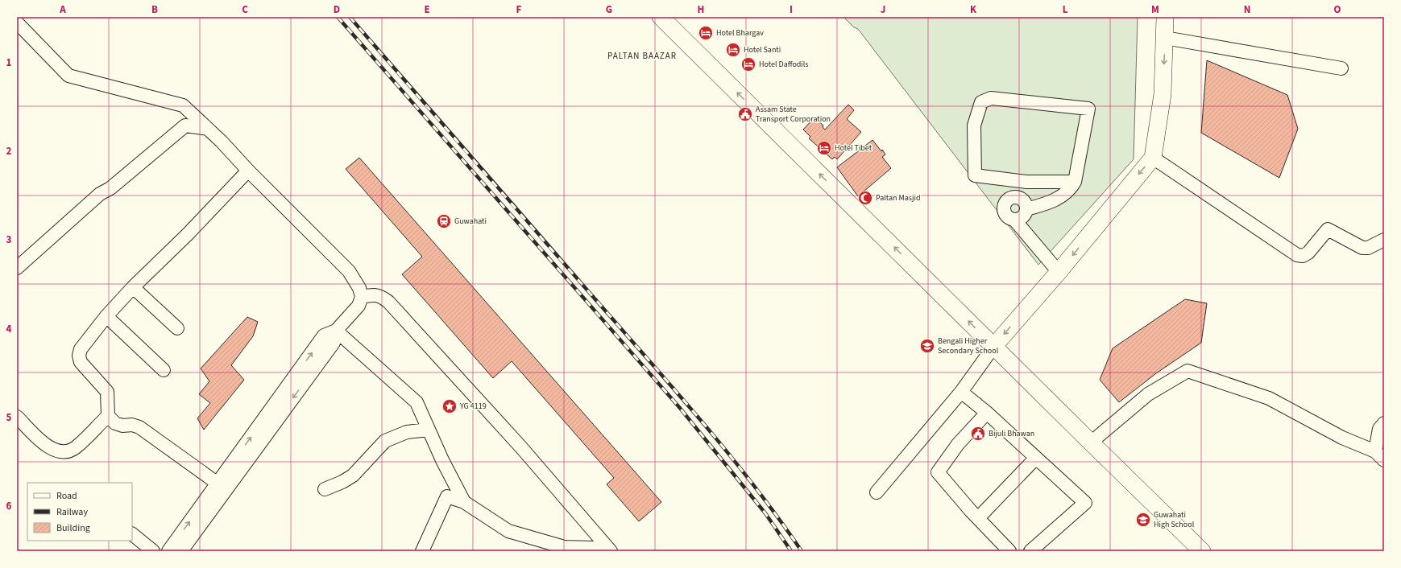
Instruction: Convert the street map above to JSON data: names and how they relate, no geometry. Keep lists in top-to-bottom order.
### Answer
{
  "districts": ["PALTAN BAAZAR"],
  "places": {
    "hotel": [
      "Hotel Bhargav",
      "Hotel Santi",
      "Hotel Daffodils",
      "Hotel Tibet"
    ],
    "public building": ["Assam State Transport Corporation", "Bijuli Bhawan"],
    "mosque": ["Paltan Masjid"],
    "station": ["Guwahati"],
    "school or university": ["Bengali Higher Secondary School", "Guwahati High School"],
    "place": ["YG 4119"]
  },
  "legend": ["Road", "Railway", "Building"],
  "grid": {
    "columns": [
      "A",
      "B",
      "C",
      "D",
      "E",
      "F",
      "G",
      "H",
      "I",
      "J",
      "K",
      "L",
      "M",
      "N",
      "O"
    ],
    "rows": [
      "1",
      "2",
      "3",
      "4",
      "5",
      "6"
    ]
  }
}
